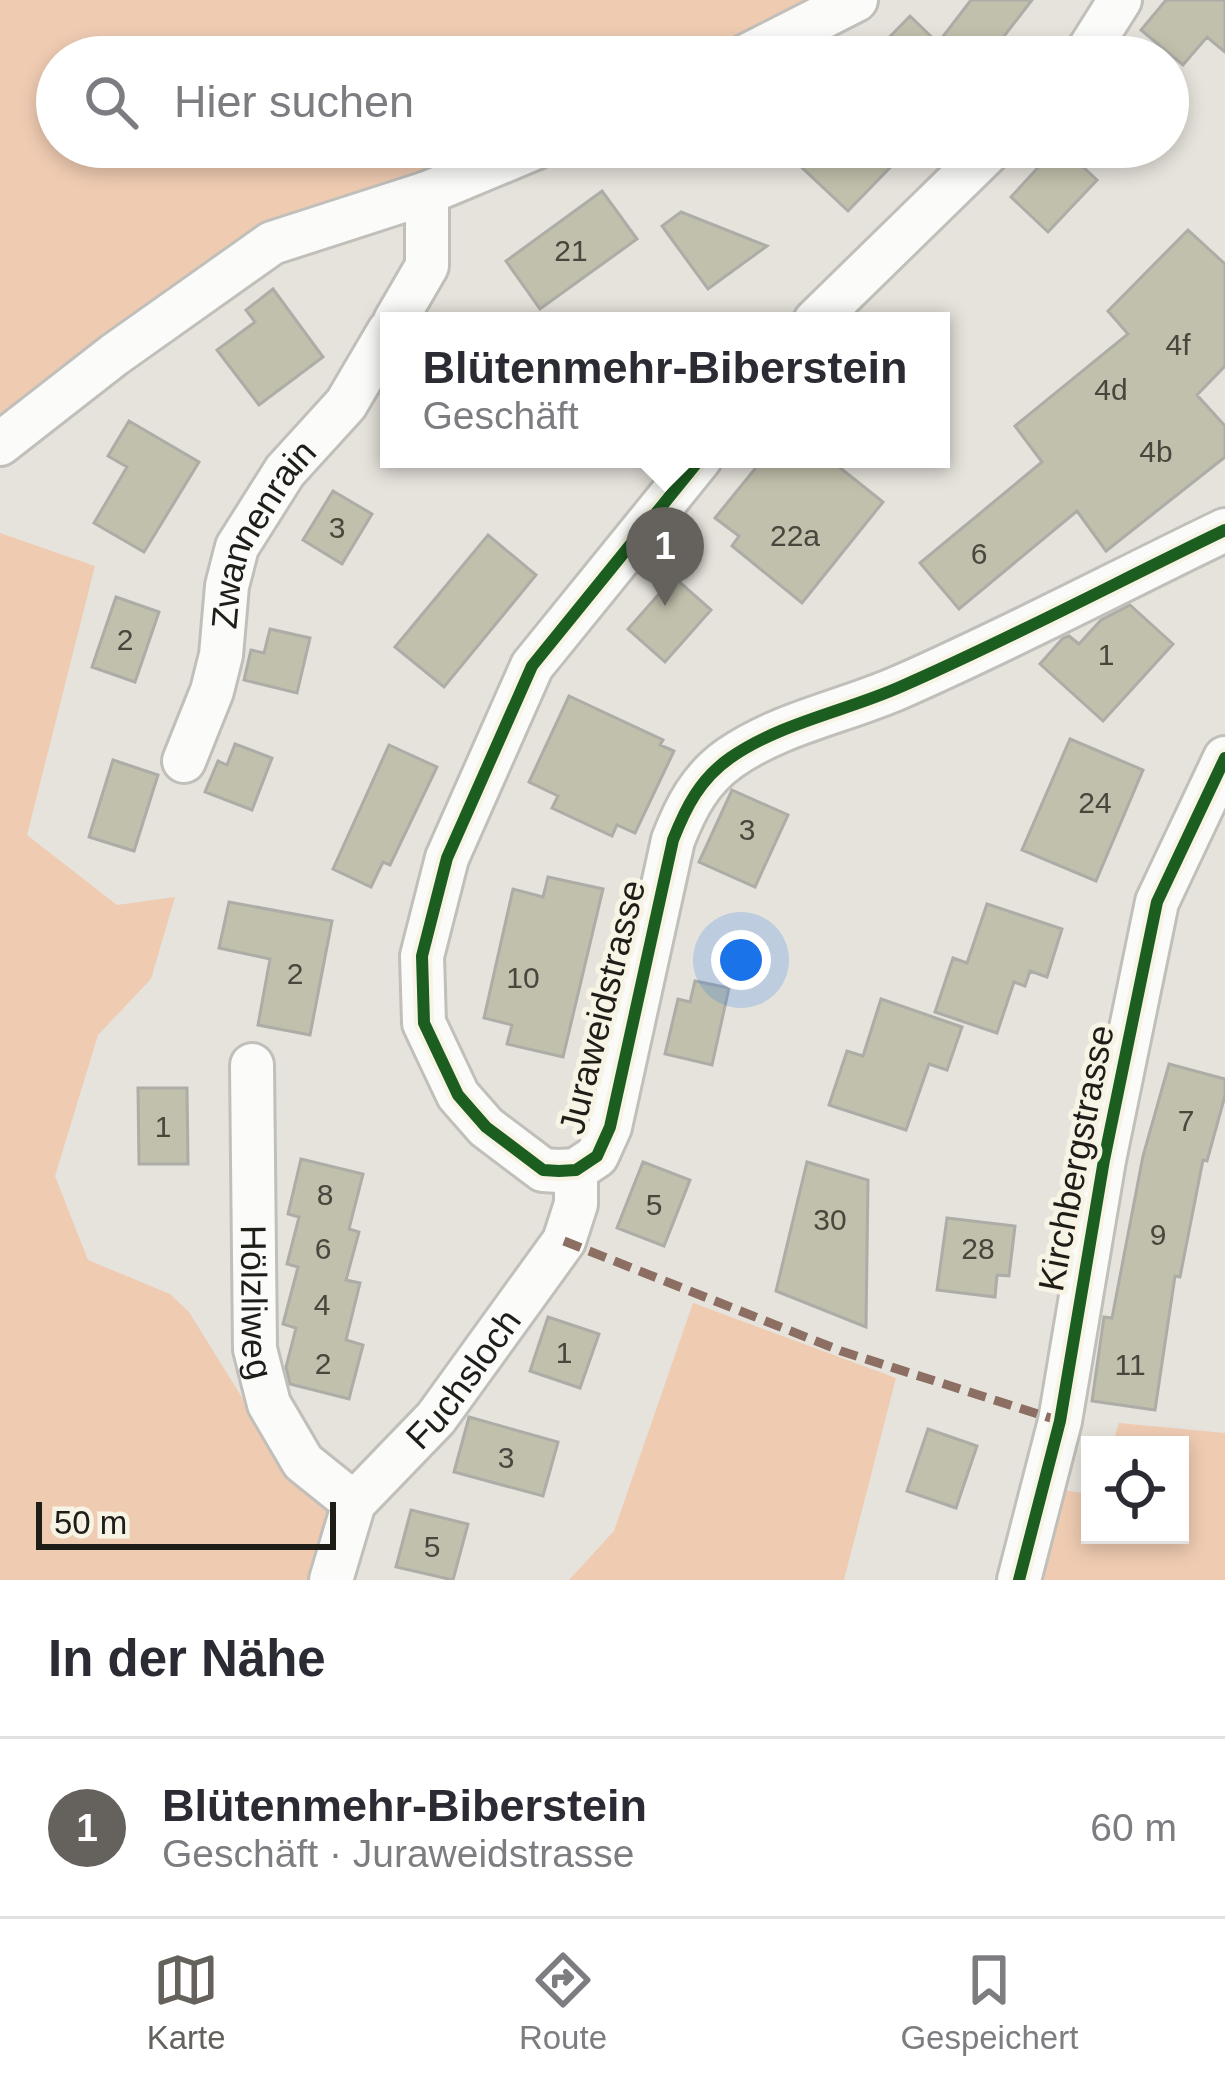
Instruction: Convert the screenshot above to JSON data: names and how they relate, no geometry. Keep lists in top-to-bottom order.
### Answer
{
  "streets": {
    "street": [
      "Zwannenrain",
      "Juraweidstrasse",
      "Kirchbergstrasse",
      "Hölzliweg",
      "Fuchsloch"
    ]
  },
  "crossings": [
    ["Juraweidstrasse", "Fuchsloch"],
    ["Hölzliweg", "Fuchsloch"]
  ],
  "house_numbers": [
    "21",
    "4f",
    "4d",
    "4b",
    "3",
    "22a",
    "6",
    "2",
    "1",
    "24",
    "3",
    "2",
    "10",
    "7",
    "1",
    "8",
    "5",
    "30",
    "9",
    "6",
    "28",
    "4",
    "1",
    "2",
    "11",
    "3",
    "5"
  ],
  "scale_bar": "50 m",
  "page": {
    "search": "Hier suchen",
    "popup": ["Blütenmehr-Biberstein", "Geschäft"],
    "pins": "1",
    "scale": "50 m",
    "heading": "In der Nähe",
    "list": [
      {
        "mark": "1",
        "name": "Blütenmehr-Biberstein",
        "note": "Geschäft · Juraweidstrasse",
        "value": "60 m"
      }
    ],
    "nav": ["Karte", "Route", "Gespeichert"]
  }
}
